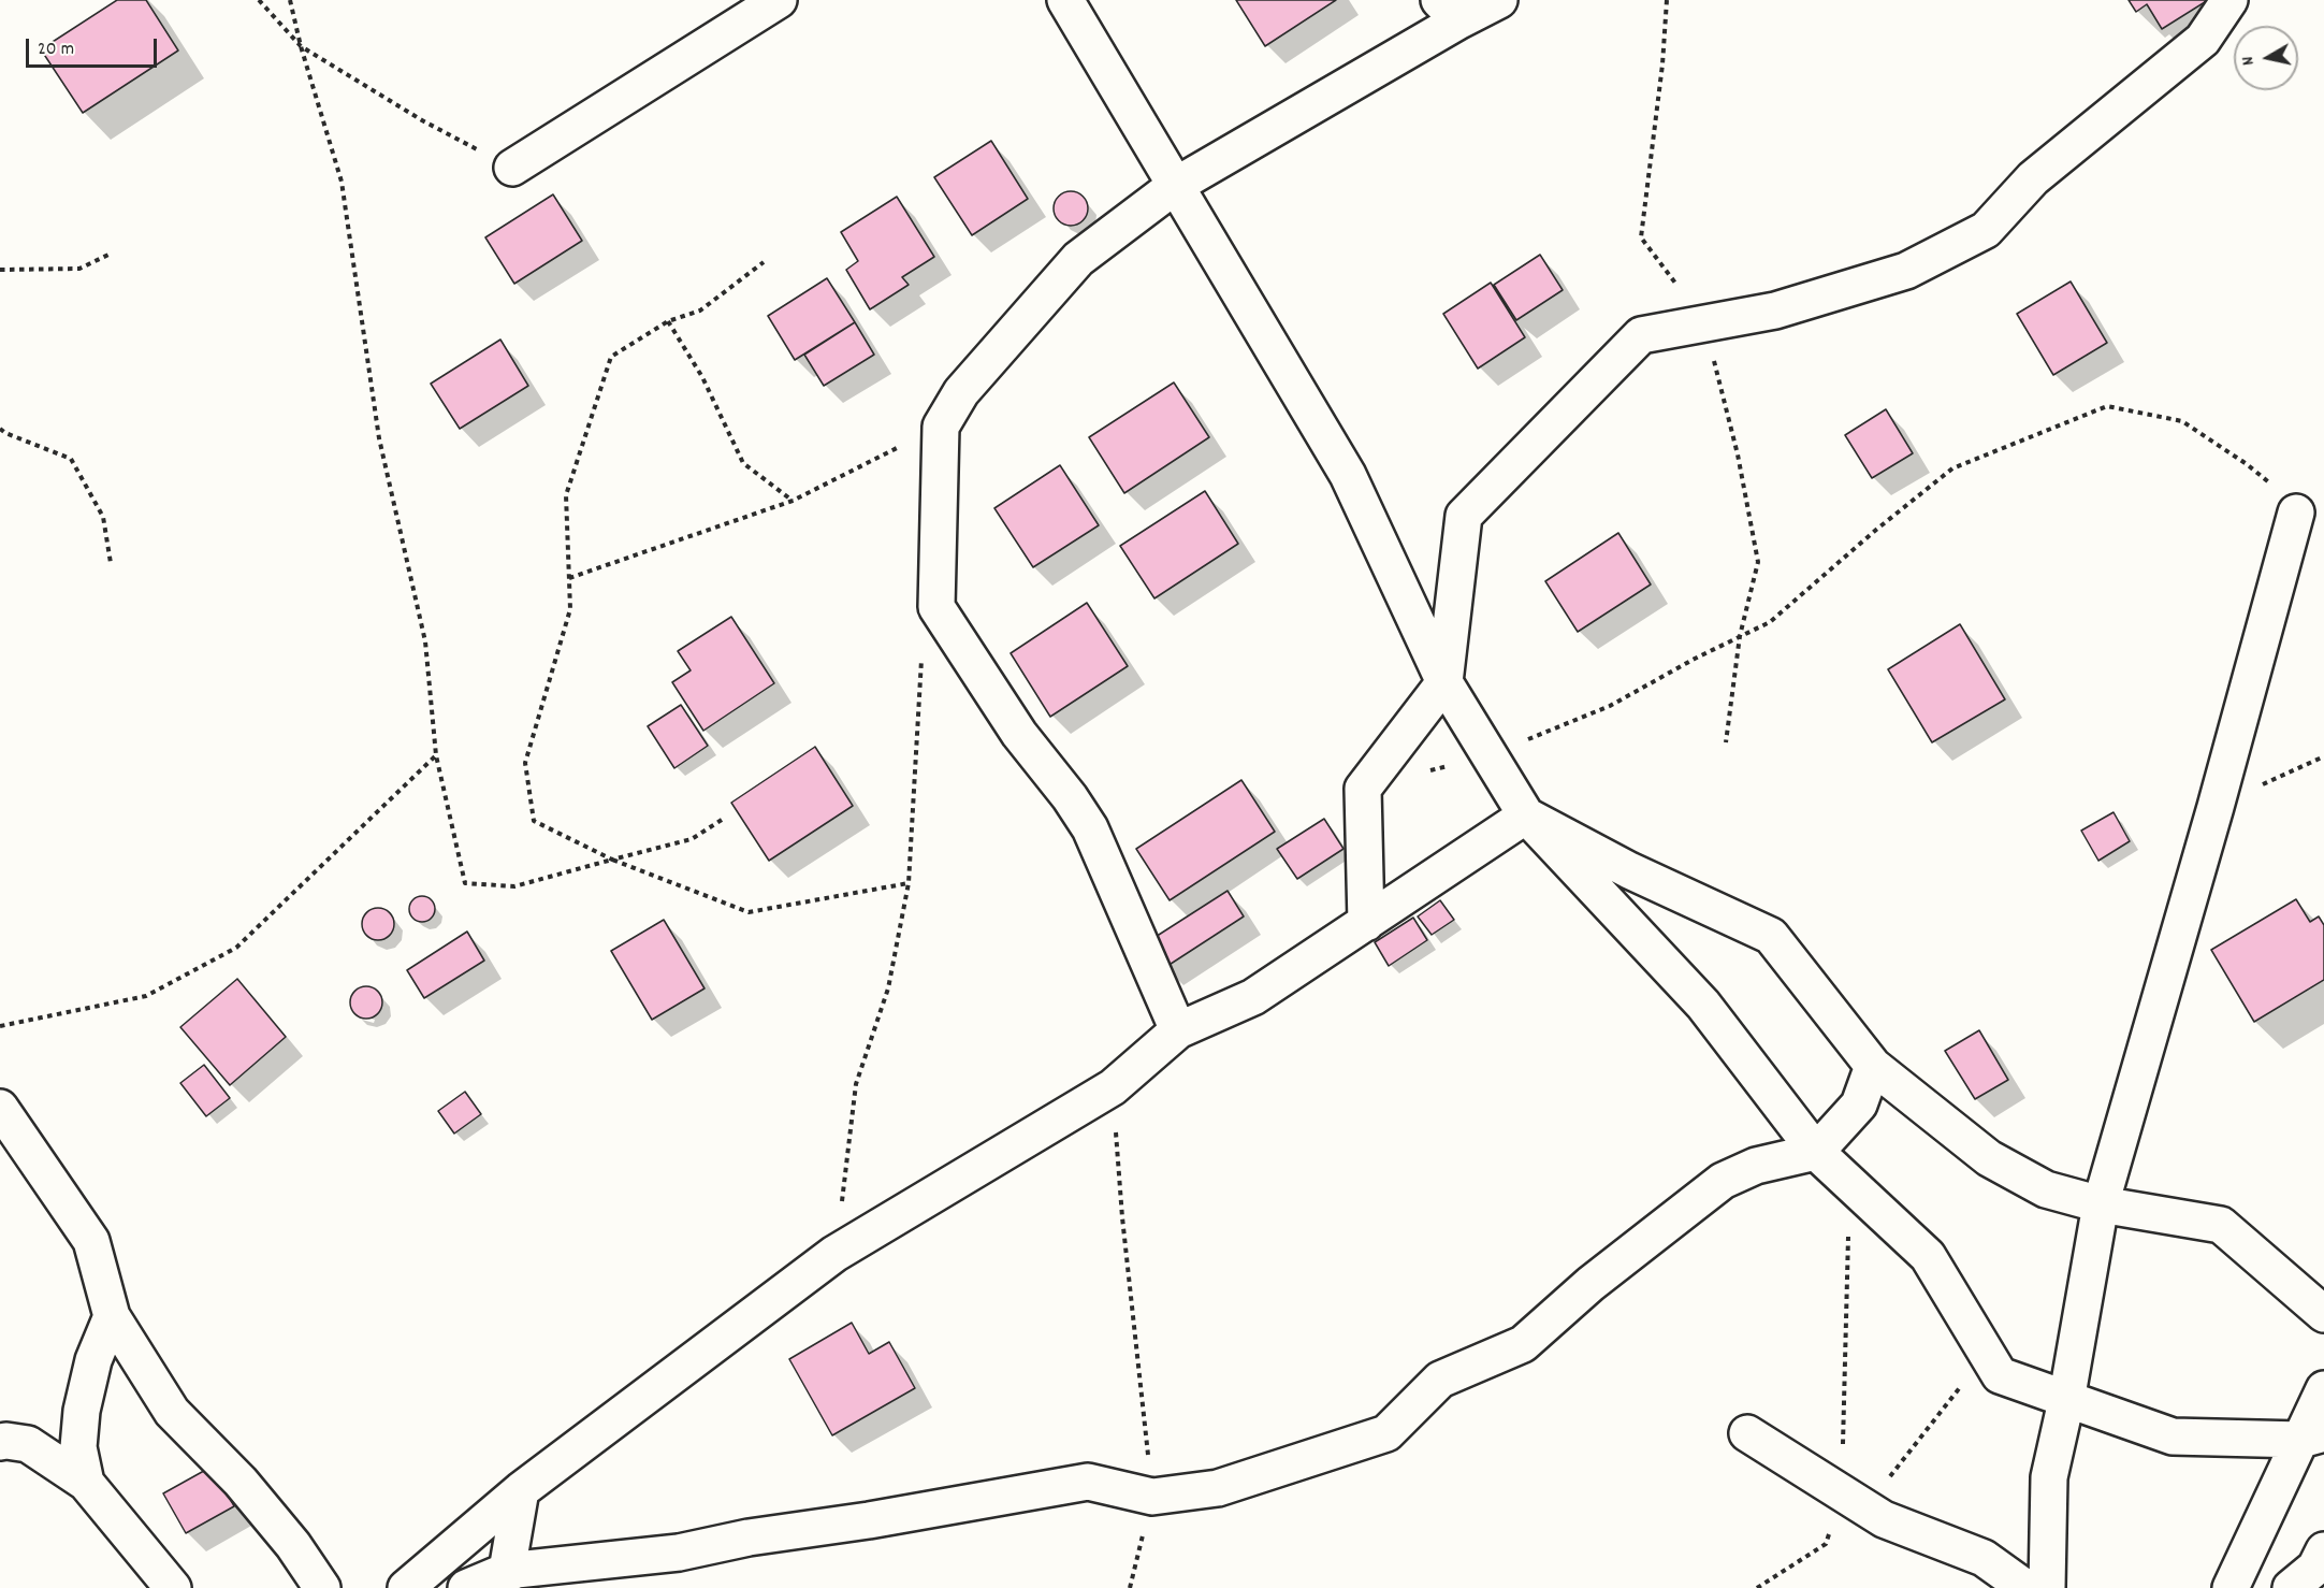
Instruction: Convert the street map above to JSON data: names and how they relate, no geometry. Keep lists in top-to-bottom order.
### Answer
{
  "scale_bar": "20 m",
  "north": "left"
}
